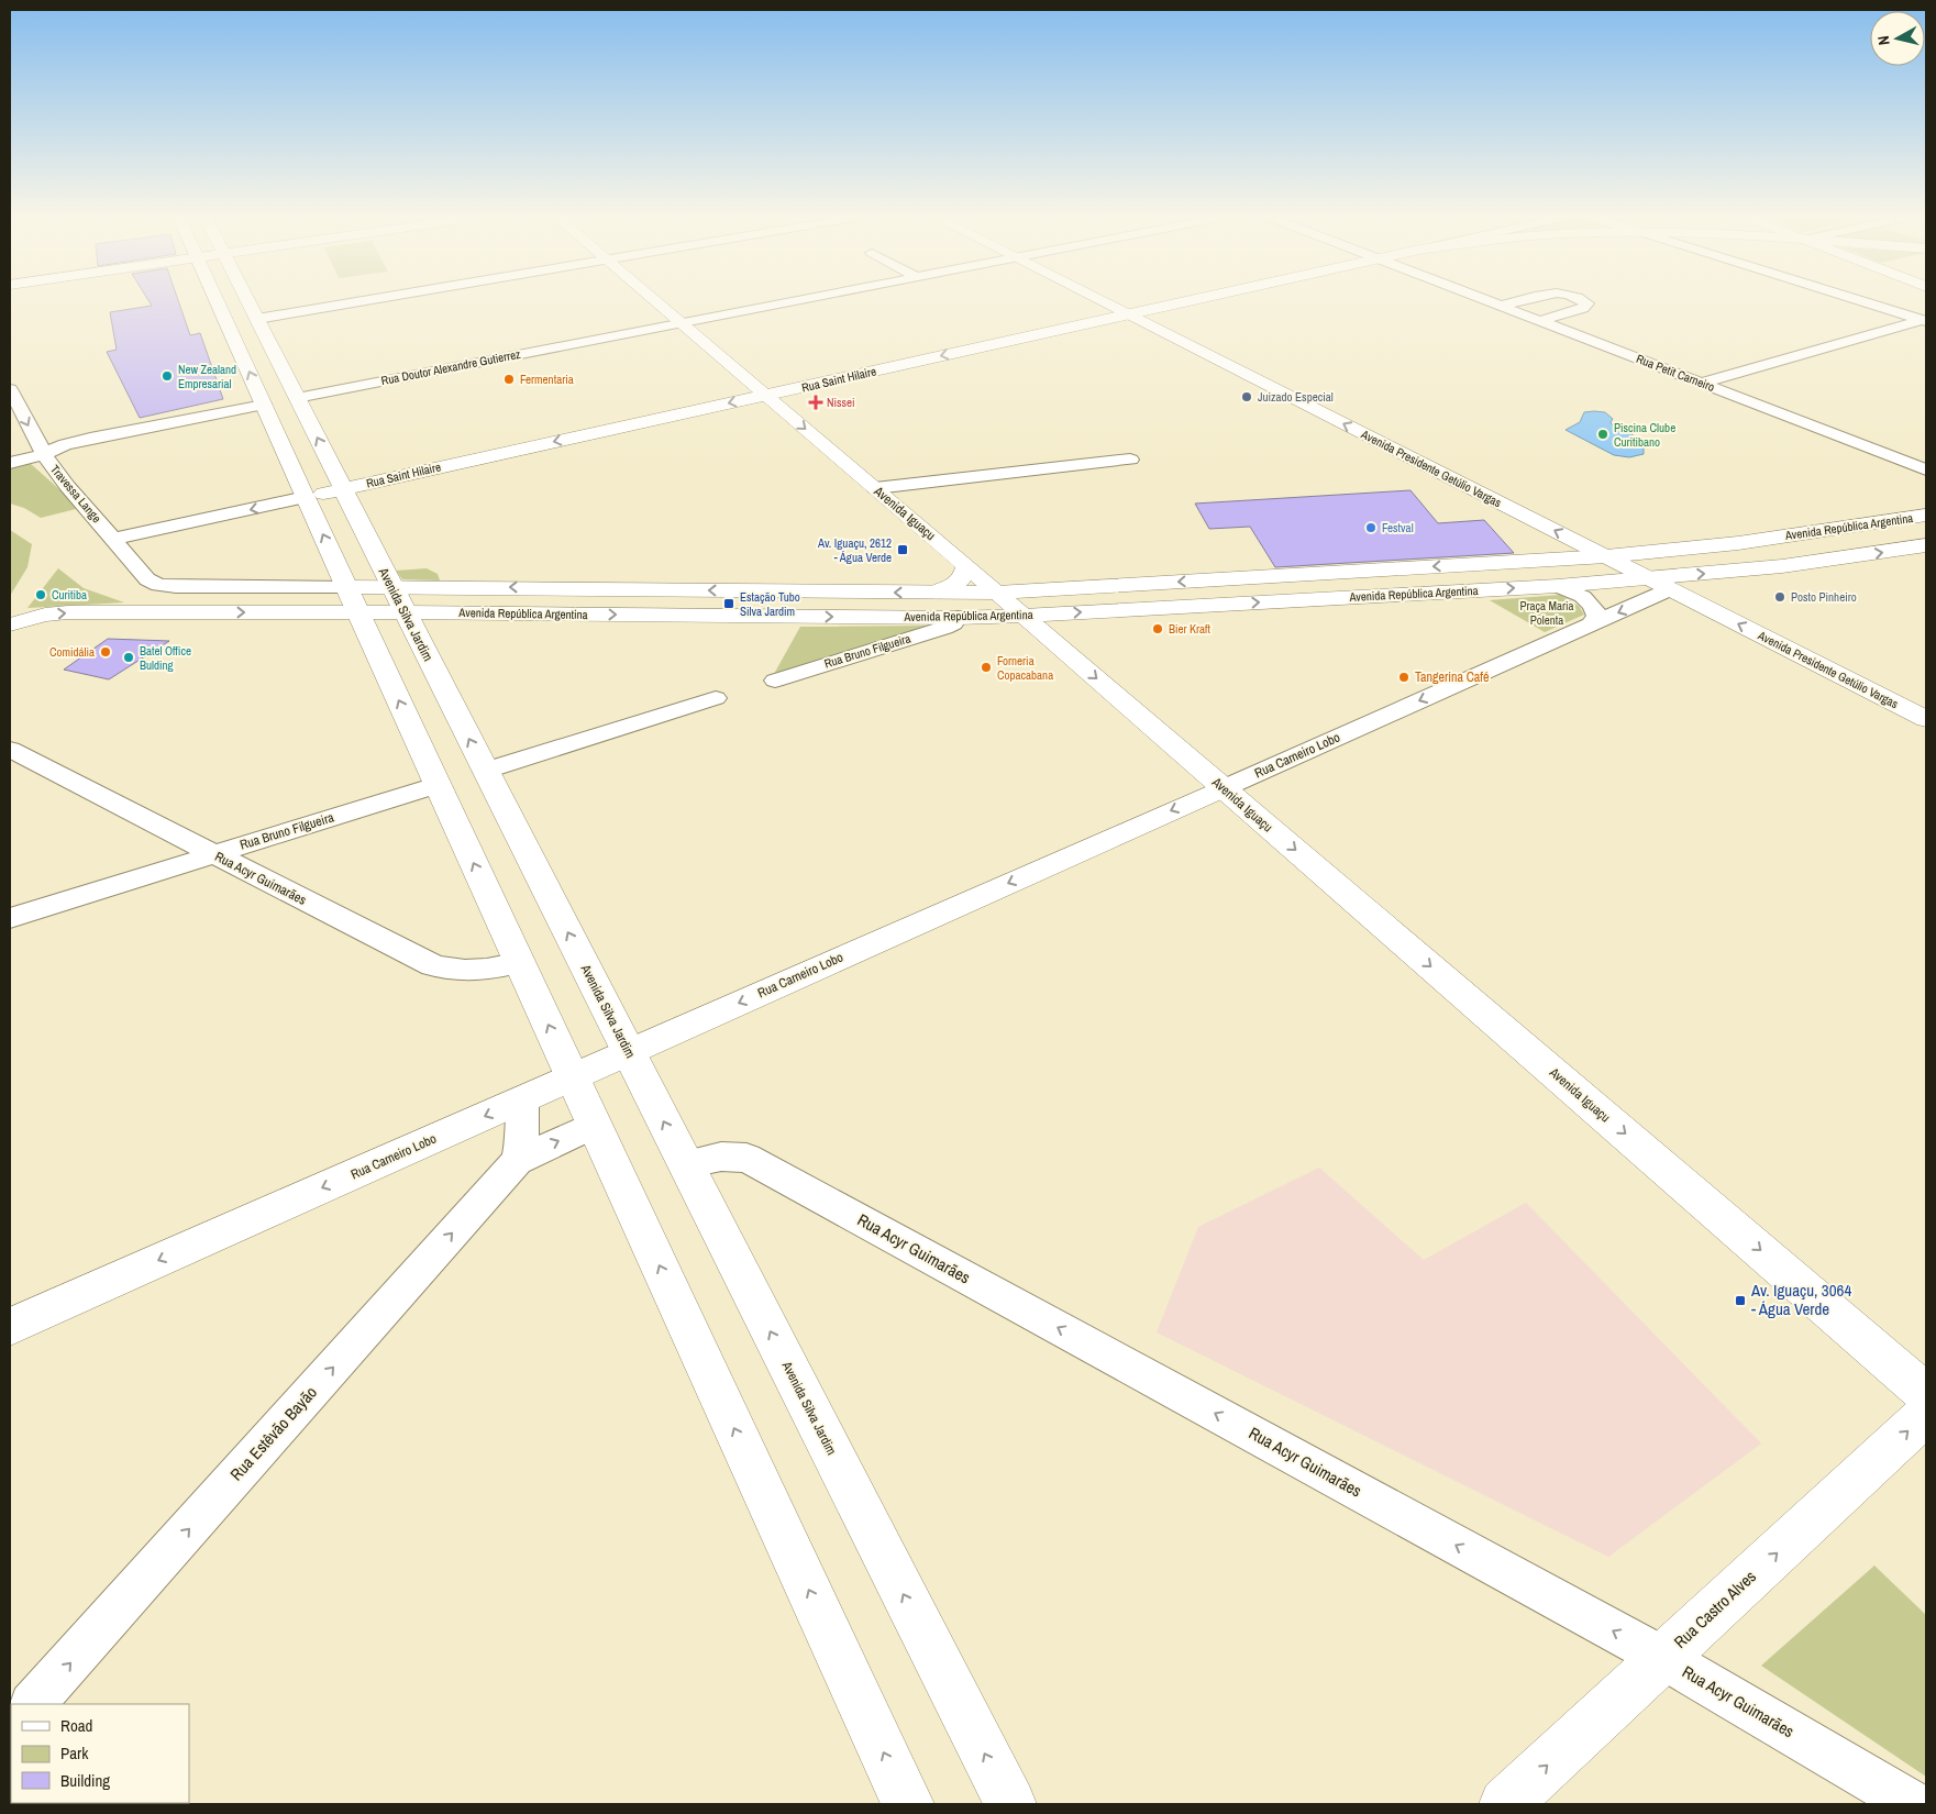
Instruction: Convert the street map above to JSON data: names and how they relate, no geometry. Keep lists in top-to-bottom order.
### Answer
{
  "streets": {
    "main road": [
      "Rua Saint Hilaire",
      "Avenida Presidente Getúlio Vargas",
      "Avenida Iguaçu",
      "Avenida República Argentina",
      "Avenida Silva Jardim",
      "Rua Carneiro Lobo",
      "Rua Castro Alves"
    ],
    "street": [
      "Rua Doutor Alexandre Gutierrez",
      "Rua Petit Carneiro",
      "Travessa Lange",
      "Rua Bruno Filgueira",
      "Rua Acyr Guimarães",
      "Rua Estêvão Bayão"
    ]
  },
  "crossings": [
    ["Rua Doutor Alexandre Gutierrez", "Avenida Iguaçu"],
    ["Rua Doutor Alexandre Gutierrez", "Avenida Silva Jardim"],
    ["Rua Saint Hilaire", "Avenida Presidente Getúlio Vargas"],
    ["Rua Saint Hilaire", "Travessa Lange"],
    ["Rua Saint Hilaire", "Avenida Iguaçu"],
    ["Rua Saint Hilaire", "Avenida Silva Jardim"],
    ["Avenida Presidente Getúlio Vargas", "Avenida República Argentina"],
    ["Avenida Presidente Getúlio Vargas", "Rua Carneiro Lobo"],
    ["Travessa Lange", "Avenida República Argentina"],
    ["Avenida Iguaçu", "Avenida República Argentina"],
    ["Avenida Iguaçu", "Rua Carneiro Lobo"],
    ["Avenida República Argentina", "Avenida Silva Jardim"],
    ["Avenida República Argentina", "Rua Bruno Filgueira"],
    ["Avenida Silva Jardim", "Rua Bruno Filgueira"],
    ["Avenida Silva Jardim", "Rua Carneiro Lobo"],
    ["Avenida Silva Jardim", "Rua Acyr Guimarães"],
    ["Avenida Silva Jardim", "Rua Estêvão Bayão"],
    ["Rua Bruno Filgueira", "Rua Acyr Guimarães"],
    ["Rua Carneiro Lobo", "Rua Estêvão Bayão"],
    ["Rua Acyr Guimarães", "Rua Castro Alves"]
  ],
  "one_way": [
    "Rua Saint Hilaire",
    "Avenida Presidente Getúlio Vargas",
    "Avenida Iguaçu",
    "Avenida Silva Jardim",
    "Rua Carneiro Lobo",
    "Rua Acyr Guimarães",
    "Rua Estêvão Bayão",
    "Rua Castro Alves"
  ],
  "parks": ["Praça Maria Polenta"],
  "places": {
    "other": [
      "New Zealand Empresarial",
      "Fermentaria",
      "Juizado Especial",
      "Piscina Clube Curitibano",
      "Festval",
      "Curitiba",
      "Posto Pinheiro",
      "Bier Kraft",
      "Comidália",
      "Batel Office Bulding",
      "Forneria Copacabana",
      "Tangerina Café"
    ],
    "health": ["Nissei"],
    "transit": ["Av. Iguaçu, 2612 - Água Verde", "Estação Tubo Silva Jardim", "Av. Iguaçu, 3064 - Água Verde"]
  },
  "legend": ["Road", "Park", "Building"],
  "north": "left"
}
